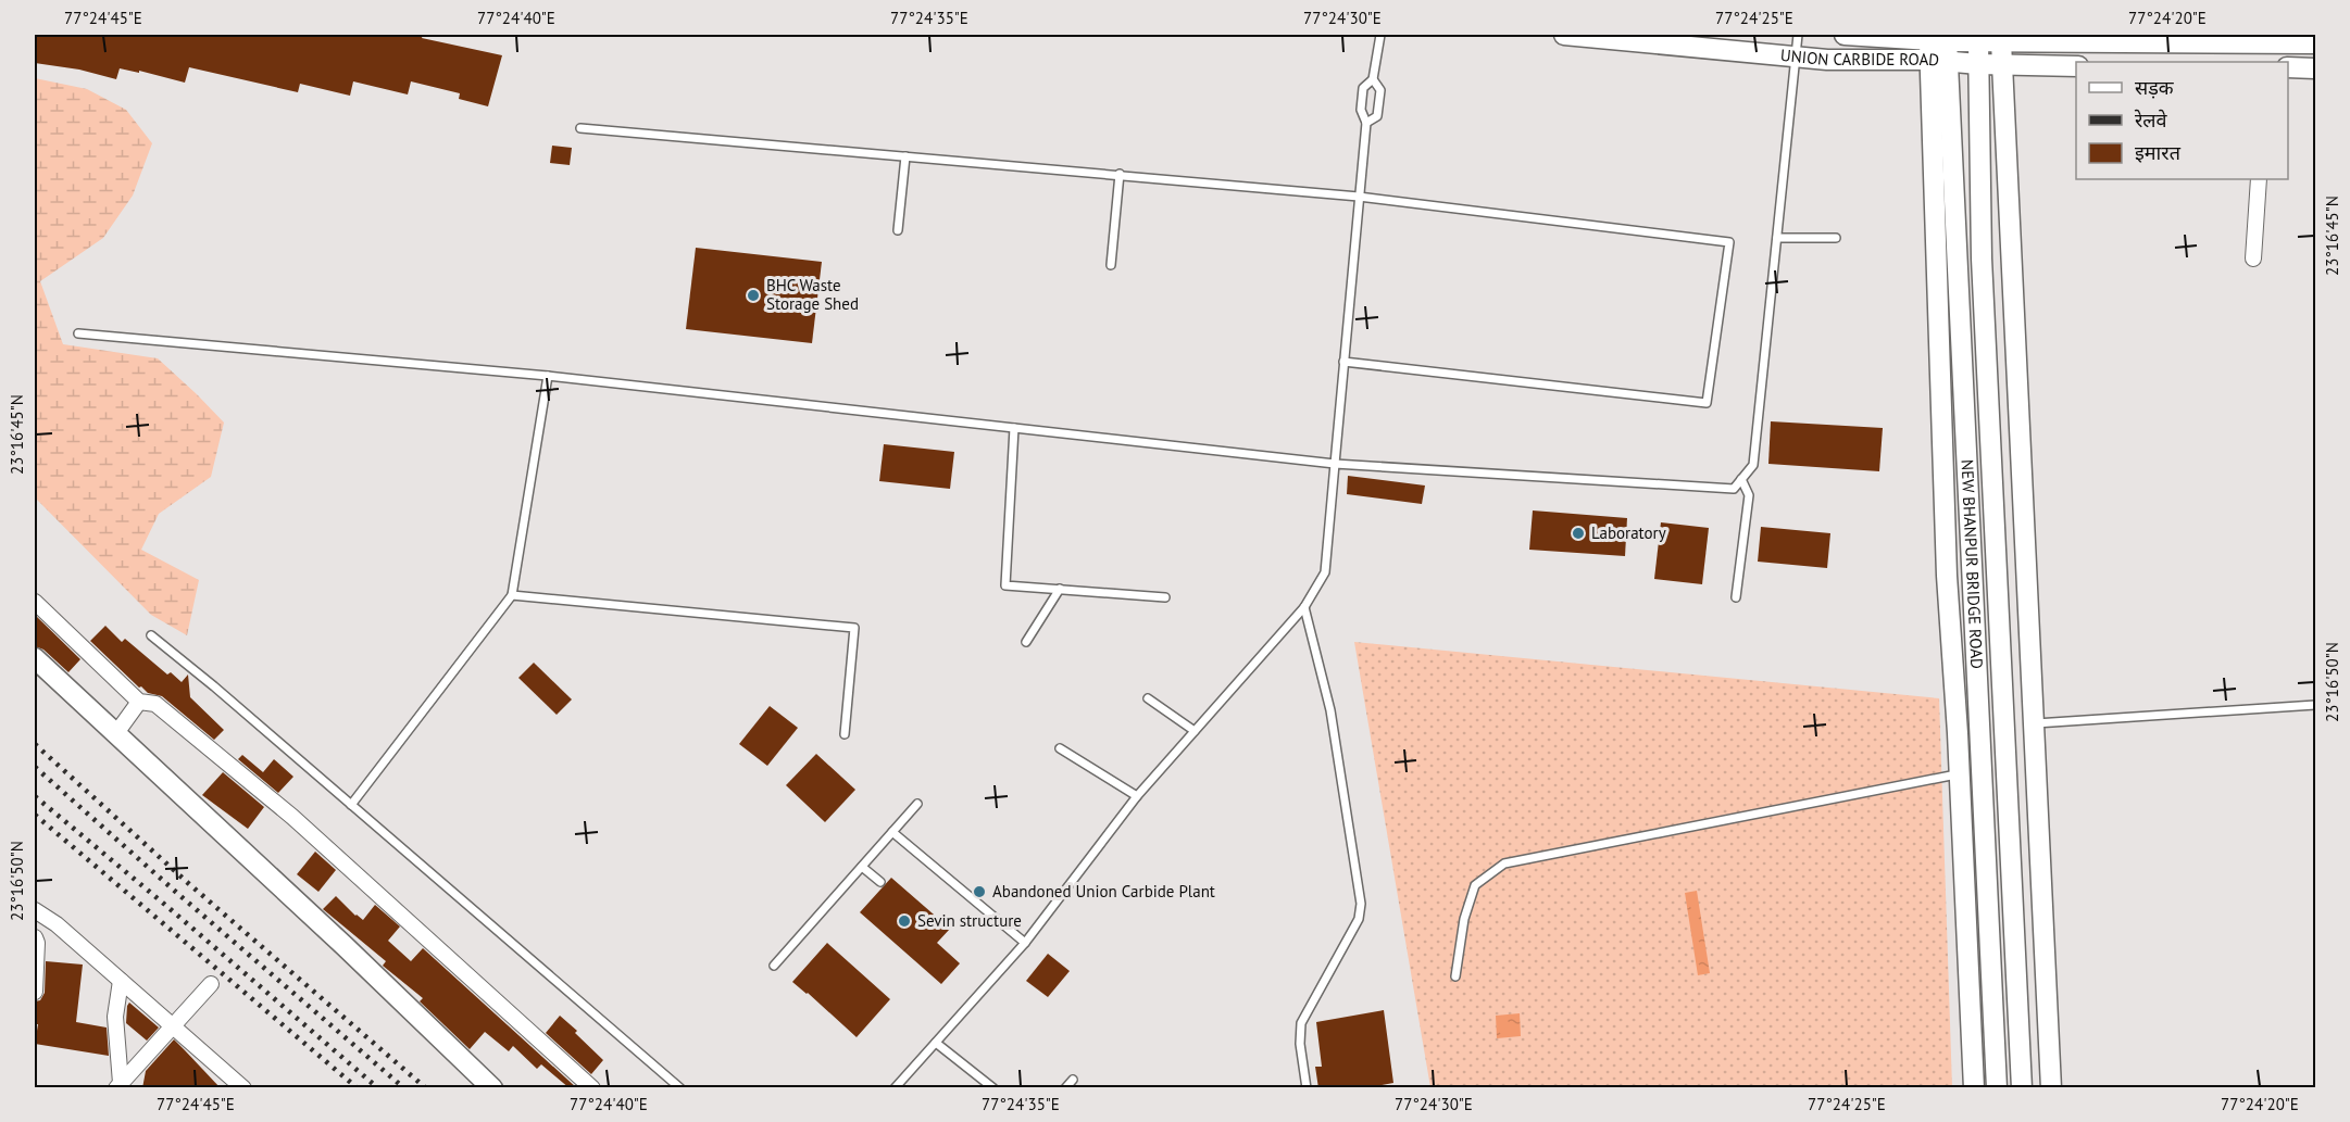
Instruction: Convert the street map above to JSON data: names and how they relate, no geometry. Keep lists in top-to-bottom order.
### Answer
{
  "streets": {
    "street": ["UNION CARBIDE ROAD", "NEW BHANPUR BRIDGE ROAD"]
  },
  "crossings": [
    ["UNION CARBIDE ROAD", "NEW BHANPUR BRIDGE ROAD"]
  ],
  "places": [
    "BHC Waste Storage Shed",
    "Laboratory",
    "Abandoned Union Carbide Plant",
    "Sevin structure"
  ],
  "legend": ["सड़क", "रेलवे", "इमारत"],
  "coordinates": [
    "77°24'45\"E",
    "77°24'40\"E",
    "77°24'35\"E",
    "77°24'30\"E",
    "77°24'25\"E",
    "77°24'20\"E",
    "23°16'45\"N",
    "23°16'50\"N"
  ]
}
